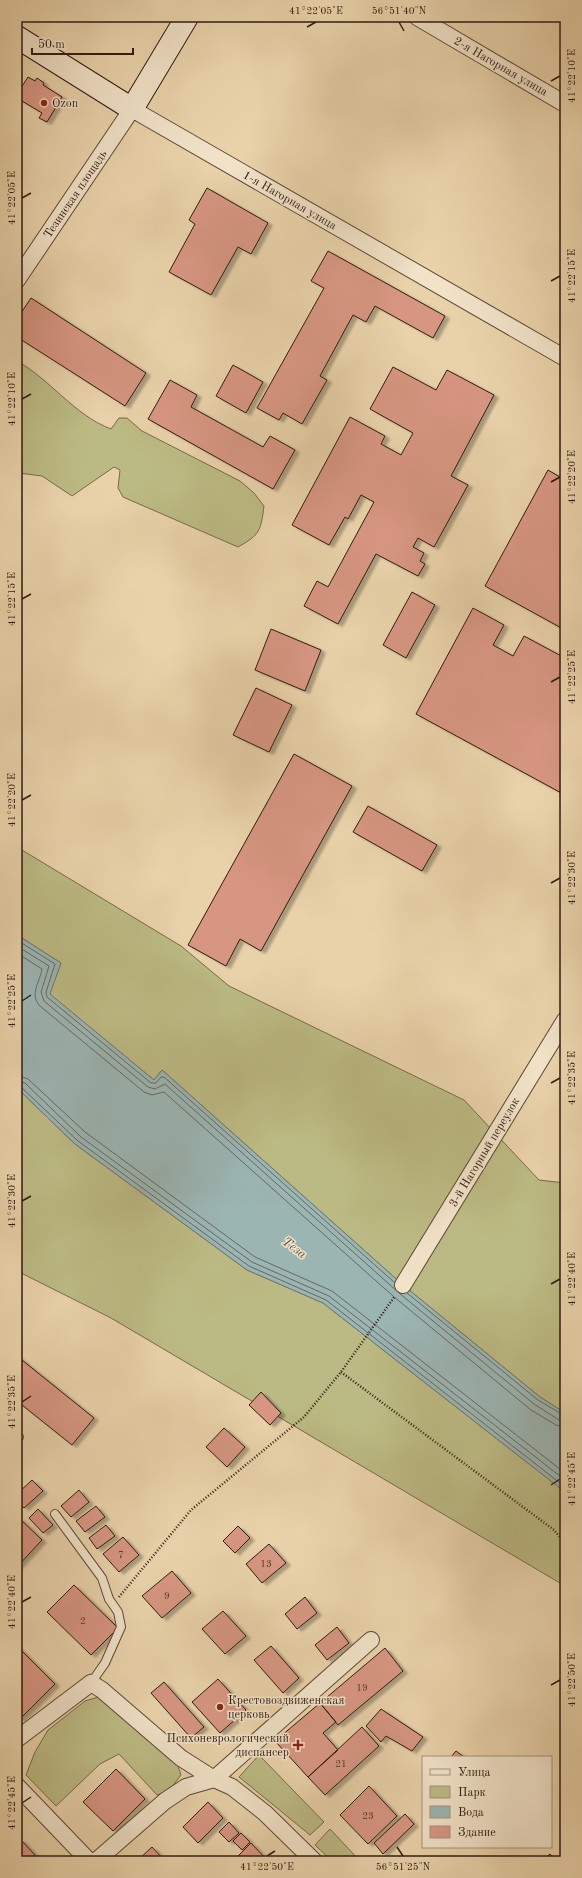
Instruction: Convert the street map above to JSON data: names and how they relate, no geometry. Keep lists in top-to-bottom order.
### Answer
{
  "streets": {
    "street": [
      "2-я Нагорная улица",
      "Тезинская площадь",
      "1-я Нагорная улица",
      "3-й Нагорный переулок"
    ]
  },
  "crossings": [
    ["Тезинская площадь", "1-я Нагорная улица"]
  ],
  "water": ["Теза"],
  "places": {
    "other": ["Ozon", "Крестовоздвиженская церковь"],
    "health": ["Психоневрологический диспансер"]
  },
  "house_numbers": [
    "7",
    "13",
    "9",
    "2",
    "19",
    "21",
    "23"
  ],
  "legend": [
    "Улица",
    "Парк",
    "Вода",
    "Здание"
  ],
  "scale_bar": "50 m",
  "coordinates": [
    "41°22'05\"E",
    "56°51'40\"N",
    "41°22'10\"E",
    "41°22'15\"E",
    "41°22'20\"E",
    "41°22'25\"E",
    "41°22'30\"E",
    "41°22'35\"E",
    "41°22'40\"E",
    "41°22'45\"E",
    "41°22'50\"E",
    "56°51'25\"N"
  ]
}
